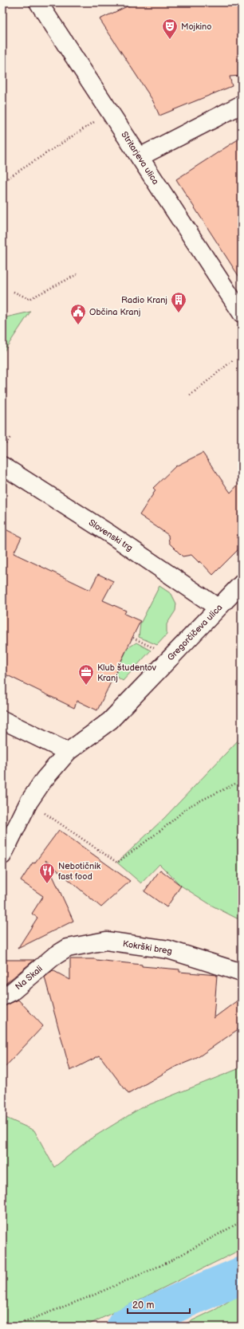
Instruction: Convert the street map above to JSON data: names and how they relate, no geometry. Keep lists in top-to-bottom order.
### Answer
{
  "streets": {
    "street": [
      "Stritarjeva ulica",
      "Slovenski trg",
      "Gregorčičeva ulica",
      "Kokrški breg",
      "Na Skali"
    ]
  },
  "crossings": [
    ["Slovenski trg", "Gregorčičeva ulica"],
    ["Kokrški breg", "Na Skali"]
  ],
  "places": {
    "theatre": ["Mojkino"],
    "building": ["Radio Kranj"],
    "public building": ["Občina Kranj"],
    "office": ["Klub študentov Kranj"],
    "restaurant": ["Nebotičnik fast food"]
  },
  "scale_bar": "20 m"
}
